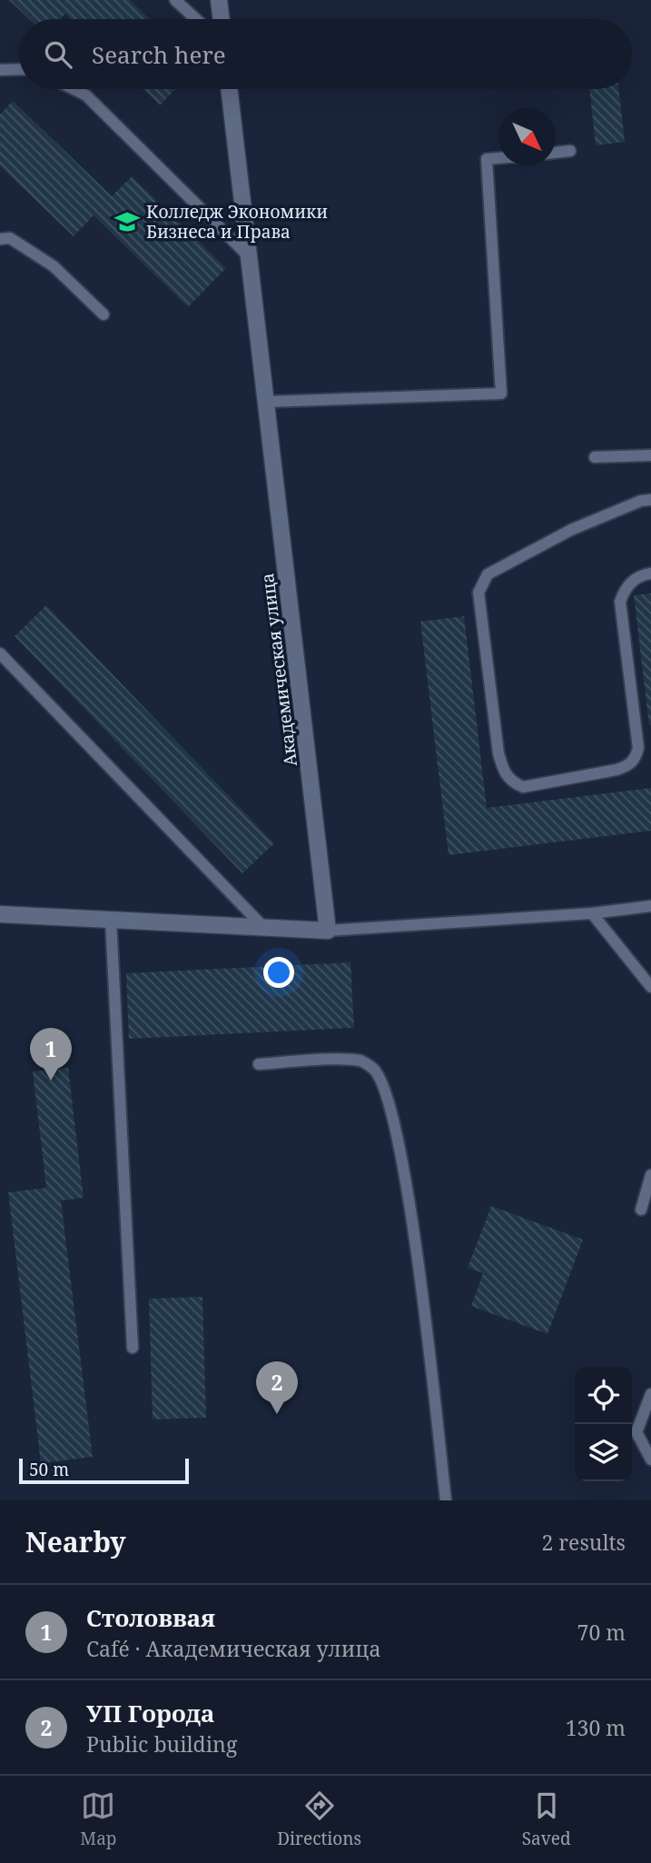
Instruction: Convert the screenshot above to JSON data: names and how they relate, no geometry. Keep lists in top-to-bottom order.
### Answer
{
  "streets": {
    "street": ["Академическая улица"]
  },
  "places": {
    "school or university": ["Колледж Экономики Бизнеса и Права"]
  },
  "scale_bar": "50 m",
  "north": "bottom right",
  "page": {
    "search": "Search here",
    "pins": ["1", "2"],
    "scale": "50 m",
    "heading": ["Nearby", "2 results"],
    "list": [
      {
        "mark": "1",
        "name": "Столоввая",
        "note": "Café · Академическая улица",
        "value": "70 m"
      },
      {
        "mark": "2",
        "name": "УП Города",
        "note": "Public building",
        "value": "130 m"
      }
    ],
    "nav": ["Map", "Directions", "Saved"]
  }
}
